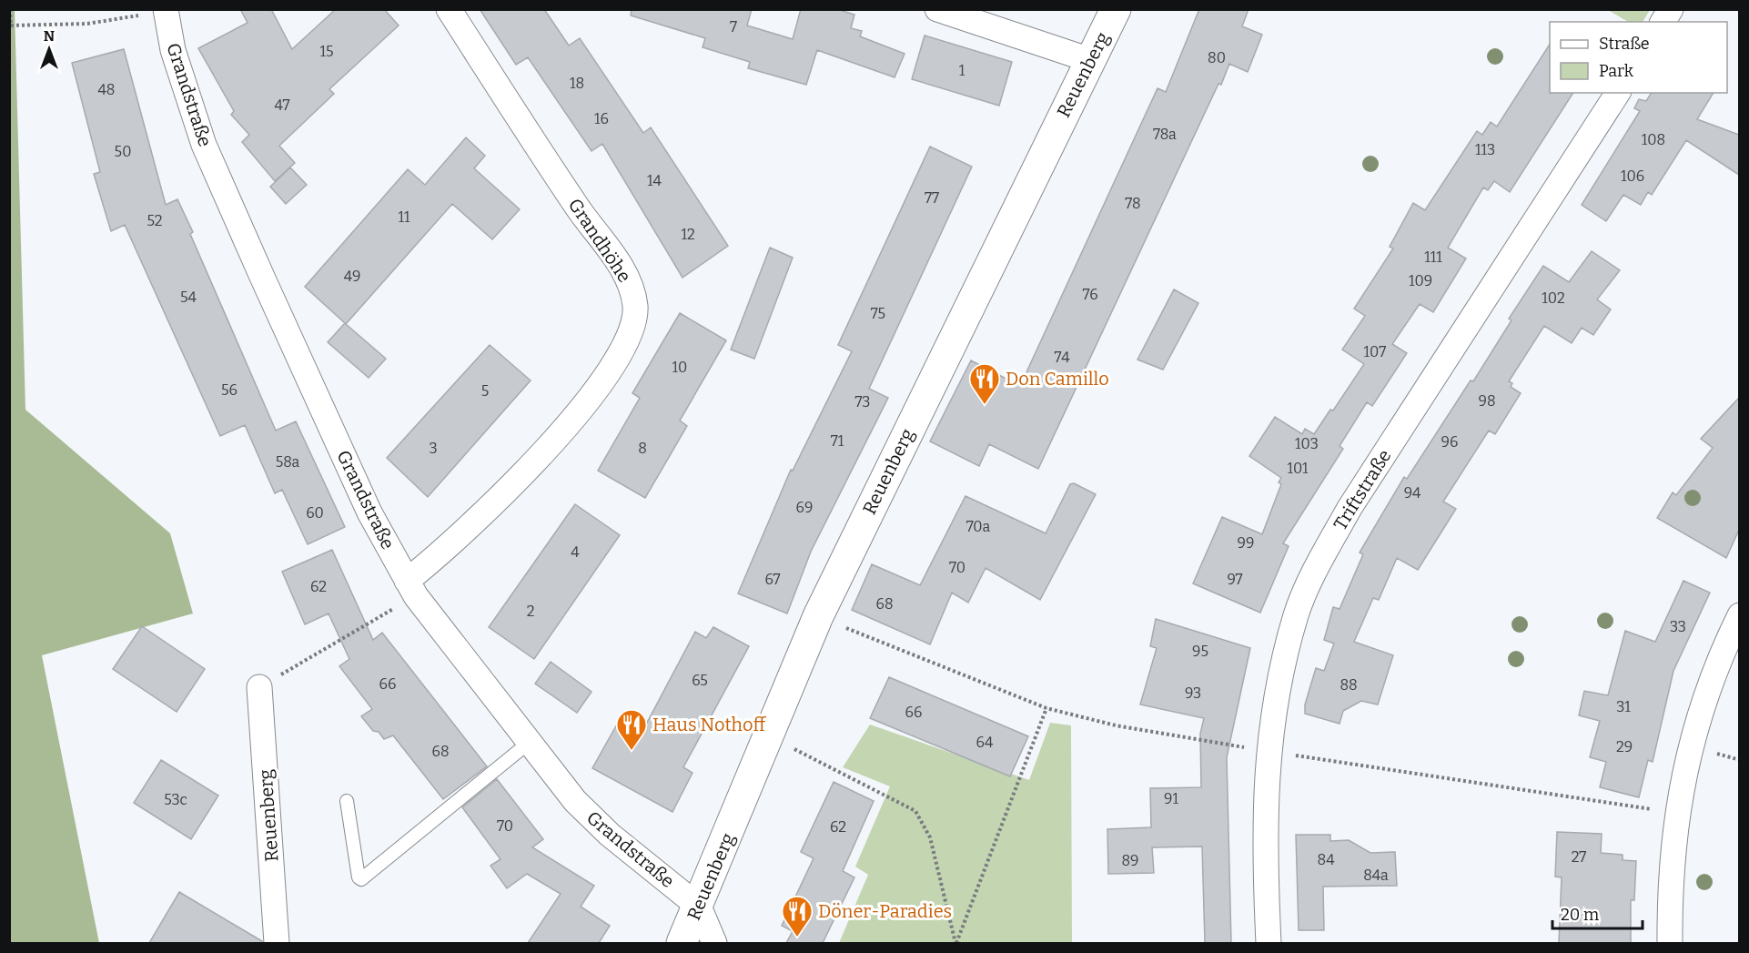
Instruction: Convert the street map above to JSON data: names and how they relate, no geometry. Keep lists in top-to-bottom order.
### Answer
{
  "streets": {
    "main road": ["Reuenberg"],
    "street": ["Grandstraße", "Grandhöhe", "Triftstraße"]
  },
  "crossings": [
    ["Reuenberg", "Grandstraße"],
    ["Grandstraße", "Grandhöhe"]
  ],
  "places": {
    "restaurant": ["Don Camillo", "Haus Nothoff", "Döner-Paradies"]
  },
  "house_numbers": [
    "7",
    "15",
    "80",
    "1",
    "18",
    "48",
    "47",
    "16",
    "78a",
    "108",
    "113",
    "50",
    "106",
    "14",
    "77",
    "78",
    "11",
    "52",
    "12",
    "111",
    "49",
    "109",
    "76",
    "54",
    "102",
    "75",
    "107",
    "74",
    "10",
    "56",
    "5",
    "98",
    "73",
    "71",
    "96",
    "103",
    "3",
    "8",
    "58a",
    "101",
    "94",
    "69",
    "60",
    "70a",
    "99",
    "4",
    "70",
    "67",
    "97",
    "62",
    "68",
    "2",
    "33",
    "95",
    "65",
    "66",
    "88",
    "93",
    "31",
    "66",
    "64",
    "29",
    "68",
    "91",
    "53c",
    "70",
    "62",
    "27",
    "84",
    "89",
    "84a"
  ],
  "legend": ["Straße", "Park"],
  "scale_bar": "20 m",
  "north": "top"
}
